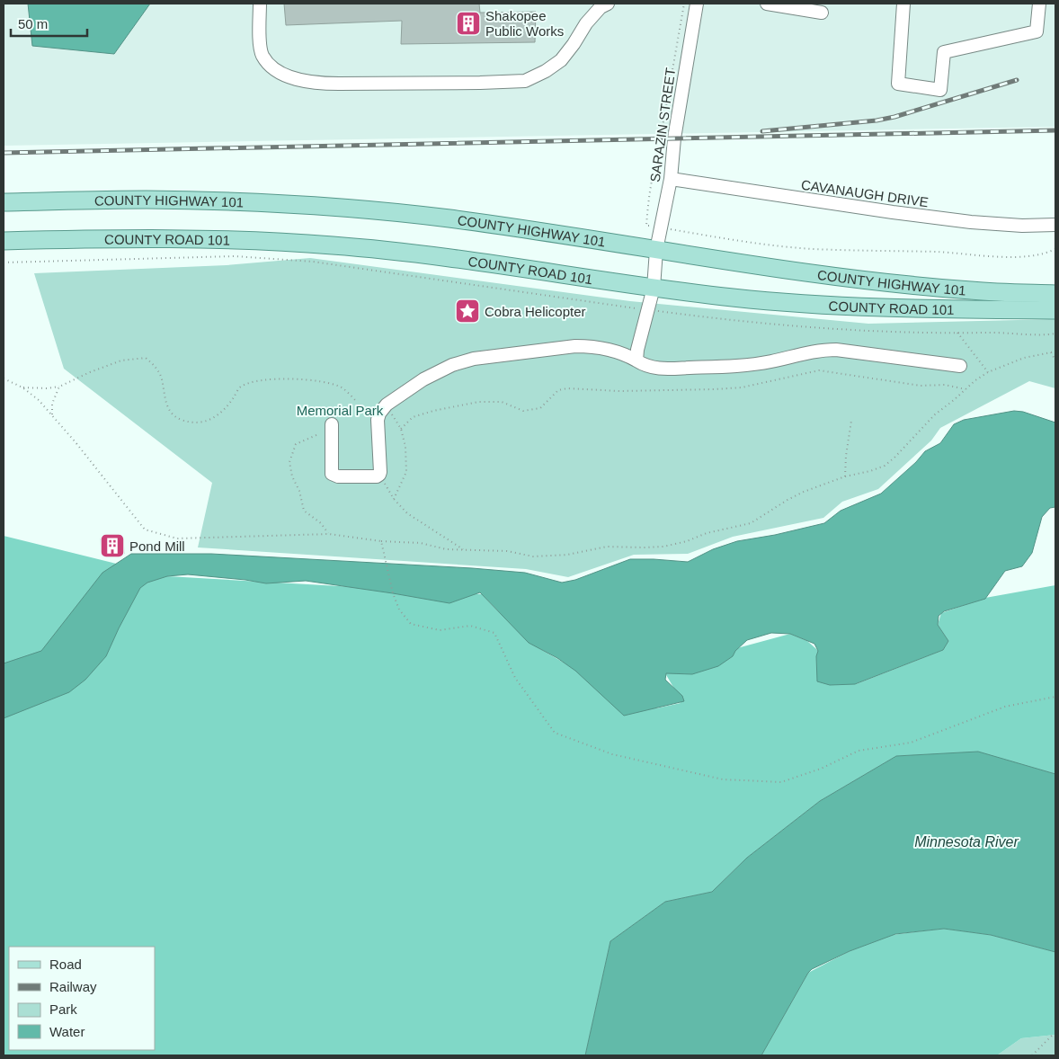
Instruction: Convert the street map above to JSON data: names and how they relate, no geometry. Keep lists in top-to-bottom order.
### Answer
{
  "streets": {
    "main road": ["COUNTY HIGHWAY 101", "COUNTY ROAD 101"],
    "street": ["SARAZIN STREET", "CAVANAUGH DRIVE"]
  },
  "crossings": [
    ["SARAZIN STREET", "CAVANAUGH DRIVE"],
    ["SARAZIN STREET", "COUNTY HIGHWAY 101"],
    ["SARAZIN STREET", "COUNTY ROAD 101"]
  ],
  "water": ["Minnesota River"],
  "parks": ["Memorial Park"],
  "places": {
    "building": ["Shakopee Public Works", "Pond Mill"],
    "place": ["Cobra Helicopter"]
  },
  "legend": [
    "Road",
    "Railway",
    "Park",
    "Water"
  ],
  "scale_bar": "50 m"
}
